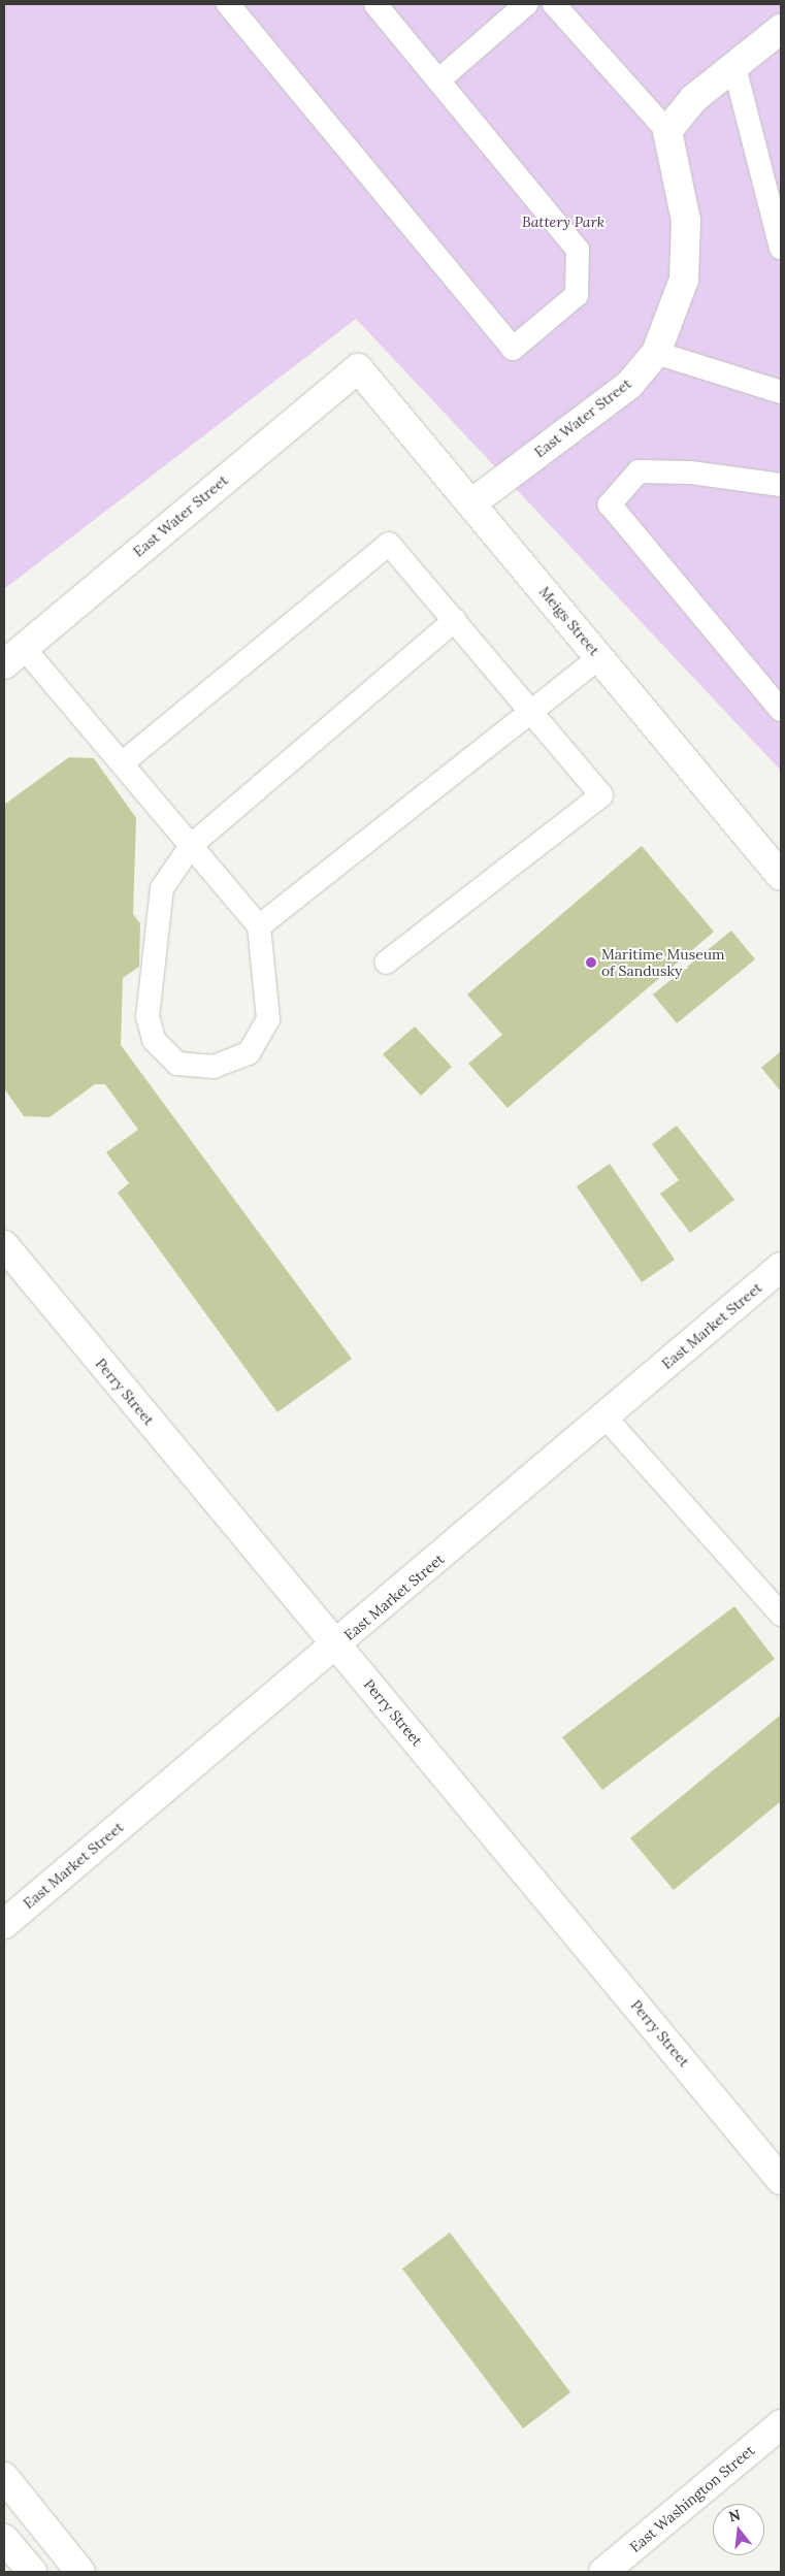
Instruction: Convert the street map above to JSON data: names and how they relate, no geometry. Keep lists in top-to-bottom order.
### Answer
{
  "streets": {
    "street": [
      "East Water Street",
      "Meigs Street",
      "East Market Street",
      "Perry Street",
      "East Washington Street"
    ]
  },
  "crossings": [
    ["East Water Street", "Meigs Street"],
    ["East Market Street", "Perry Street"]
  ],
  "parks": ["Battery Park"],
  "places": ["Maritime Museum of Sandusky"],
  "north": "top"
}
